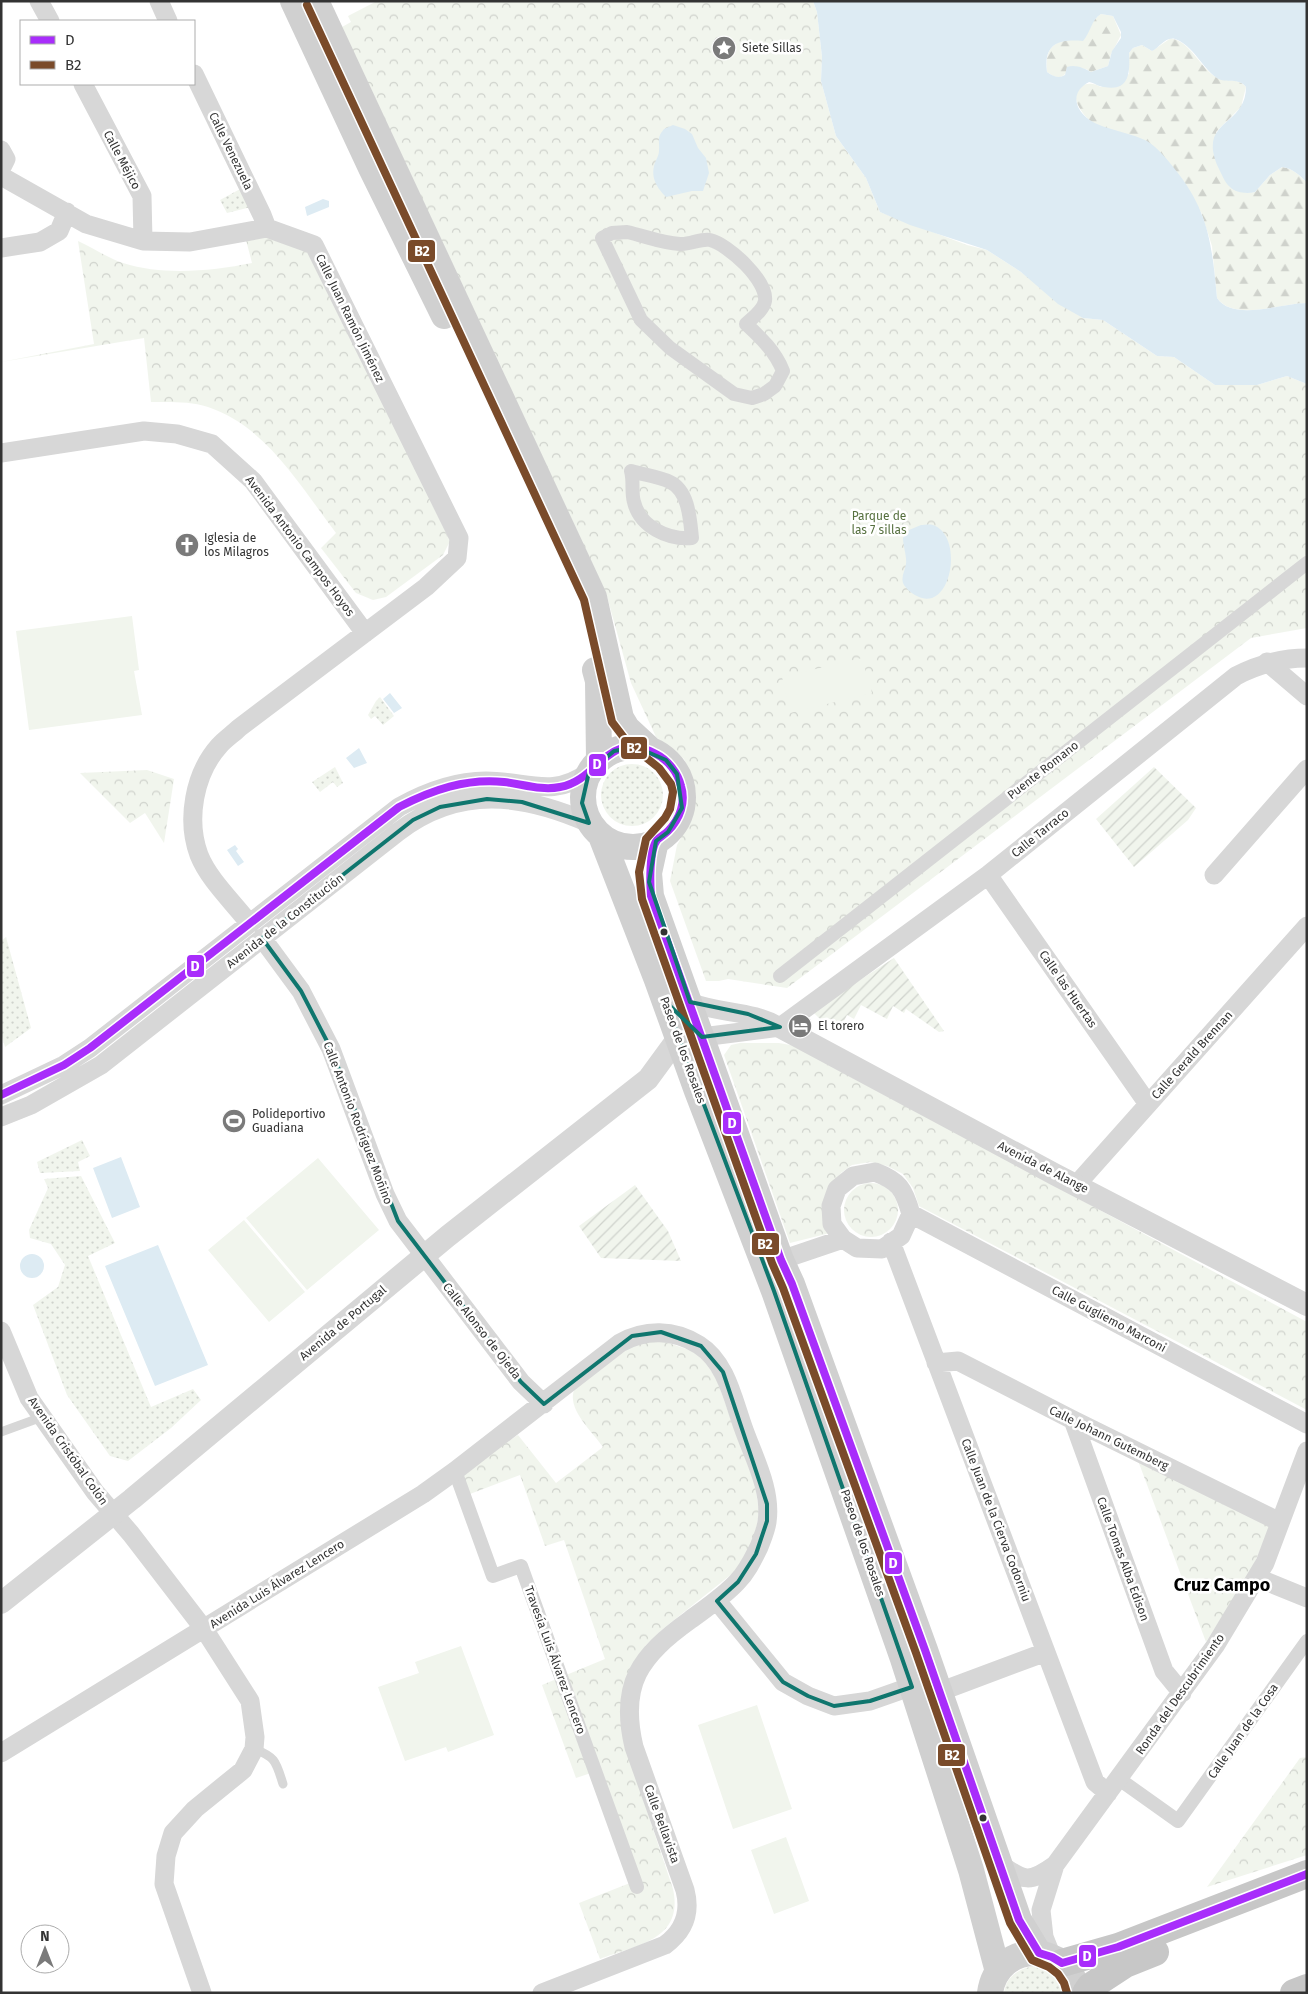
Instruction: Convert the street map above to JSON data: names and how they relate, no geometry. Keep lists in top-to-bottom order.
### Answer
{
  "streets": {
    "main road": ["Paseo de los Rosales"],
    "street": [
      "Calle Venezuela",
      "Calle Méjico",
      "Calle Juan Ramón Jiménez",
      "Avenida Antonio Campos Hoyos",
      "Puente Romano",
      "Calle Tarraco",
      "Avenida de la Constitución",
      "Calle las Huertas",
      "Calle Gerald Brennan",
      "Calle Antonio Rodríguez Moñino",
      "Avenida de Alange",
      "Calle Gugliemo Marconi",
      "Avenida de Portugal",
      "Calle Alonso de Ojeda",
      "Calle Johann Gutemberg",
      "Avenida Cristóbal Colón",
      "Calle Juan de la Cierva Codorniu",
      "Calle Tomas Alba Edison",
      "Avenida Luis Álvarez Lencero",
      "Travesía Luis Álvarez Lencero",
      "Ronda del Descubrimiento",
      "Calle Juan de la Cosa",
      "Calle Bellavista"
    ]
  },
  "crossings": [
    ["Calle Venezuela", "Calle Juan Ramón Jiménez"],
    ["Calle Juan Ramón Jiménez", "Avenida Antonio Campos Hoyos"],
    ["Calle Tarraco", "Calle las Huertas"],
    ["Calle Tarraco", "Avenida de Alange"],
    ["Avenida de la Constitución", "Paseo de los Rosales"],
    ["Avenida de la Constitución", "Calle Antonio Rodríguez Moñino"],
    ["Calle las Huertas", "Calle Gerald Brennan"],
    ["Paseo de los Rosales", "Avenida de Portugal"],
    ["Paseo de los Rosales", "Ronda del Descubrimiento"],
    ["Calle Gerald Brennan", "Avenida de Alange"],
    ["Calle Antonio Rodríguez Moñino", "Avenida de Portugal"],
    ["Calle Antonio Rodríguez Moñino", "Calle Alonso de Ojeda"],
    ["Calle Gugliemo Marconi", "Calle Juan de la Cierva Codorniu"],
    ["Avenida de Portugal", "Calle Alonso de Ojeda"],
    ["Avenida de Portugal", "Avenida Cristóbal Colón"],
    ["Calle Alonso de Ojeda", "Avenida Luis Álvarez Lencero"],
    ["Calle Alonso de Ojeda", "Calle Bellavista"],
    ["Calle Johann Gutemberg", "Calle Juan de la Cierva Codorniu"],
    ["Calle Johann Gutemberg", "Calle Tomas Alba Edison"],
    ["Calle Johann Gutemberg", "Ronda del Descubrimiento"],
    ["Avenida Cristóbal Colón", "Avenida Luis Álvarez Lencero"],
    ["Calle Juan de la Cierva Codorniu", "Ronda del Descubrimiento"],
    ["Calle Juan de la Cierva Codorniu", "Calle Juan de la Cosa"],
    ["Calle Tomas Alba Edison", "Ronda del Descubrimiento"],
    ["Avenida Luis Álvarez Lencero", "Travesía Luis Álvarez Lencero"],
    ["Avenida Luis Álvarez Lencero", "Calle Bellavista"],
    ["Ronda del Descubrimiento", "Calle Juan de la Cosa"]
  ],
  "districts": ["Cruz Campo"],
  "parks": ["Parque de las 7 sillas"],
  "places": {
    "place": ["Siete Sillas"],
    "church": ["Iglesia de los Milagros"],
    "hotel": ["El torero"],
    "sports": ["Polideportivo Guadiana"]
  },
  "lines": ["transit line B2", "transit line D"],
  "legend": ["D", "B2"],
  "north": "top"
}
